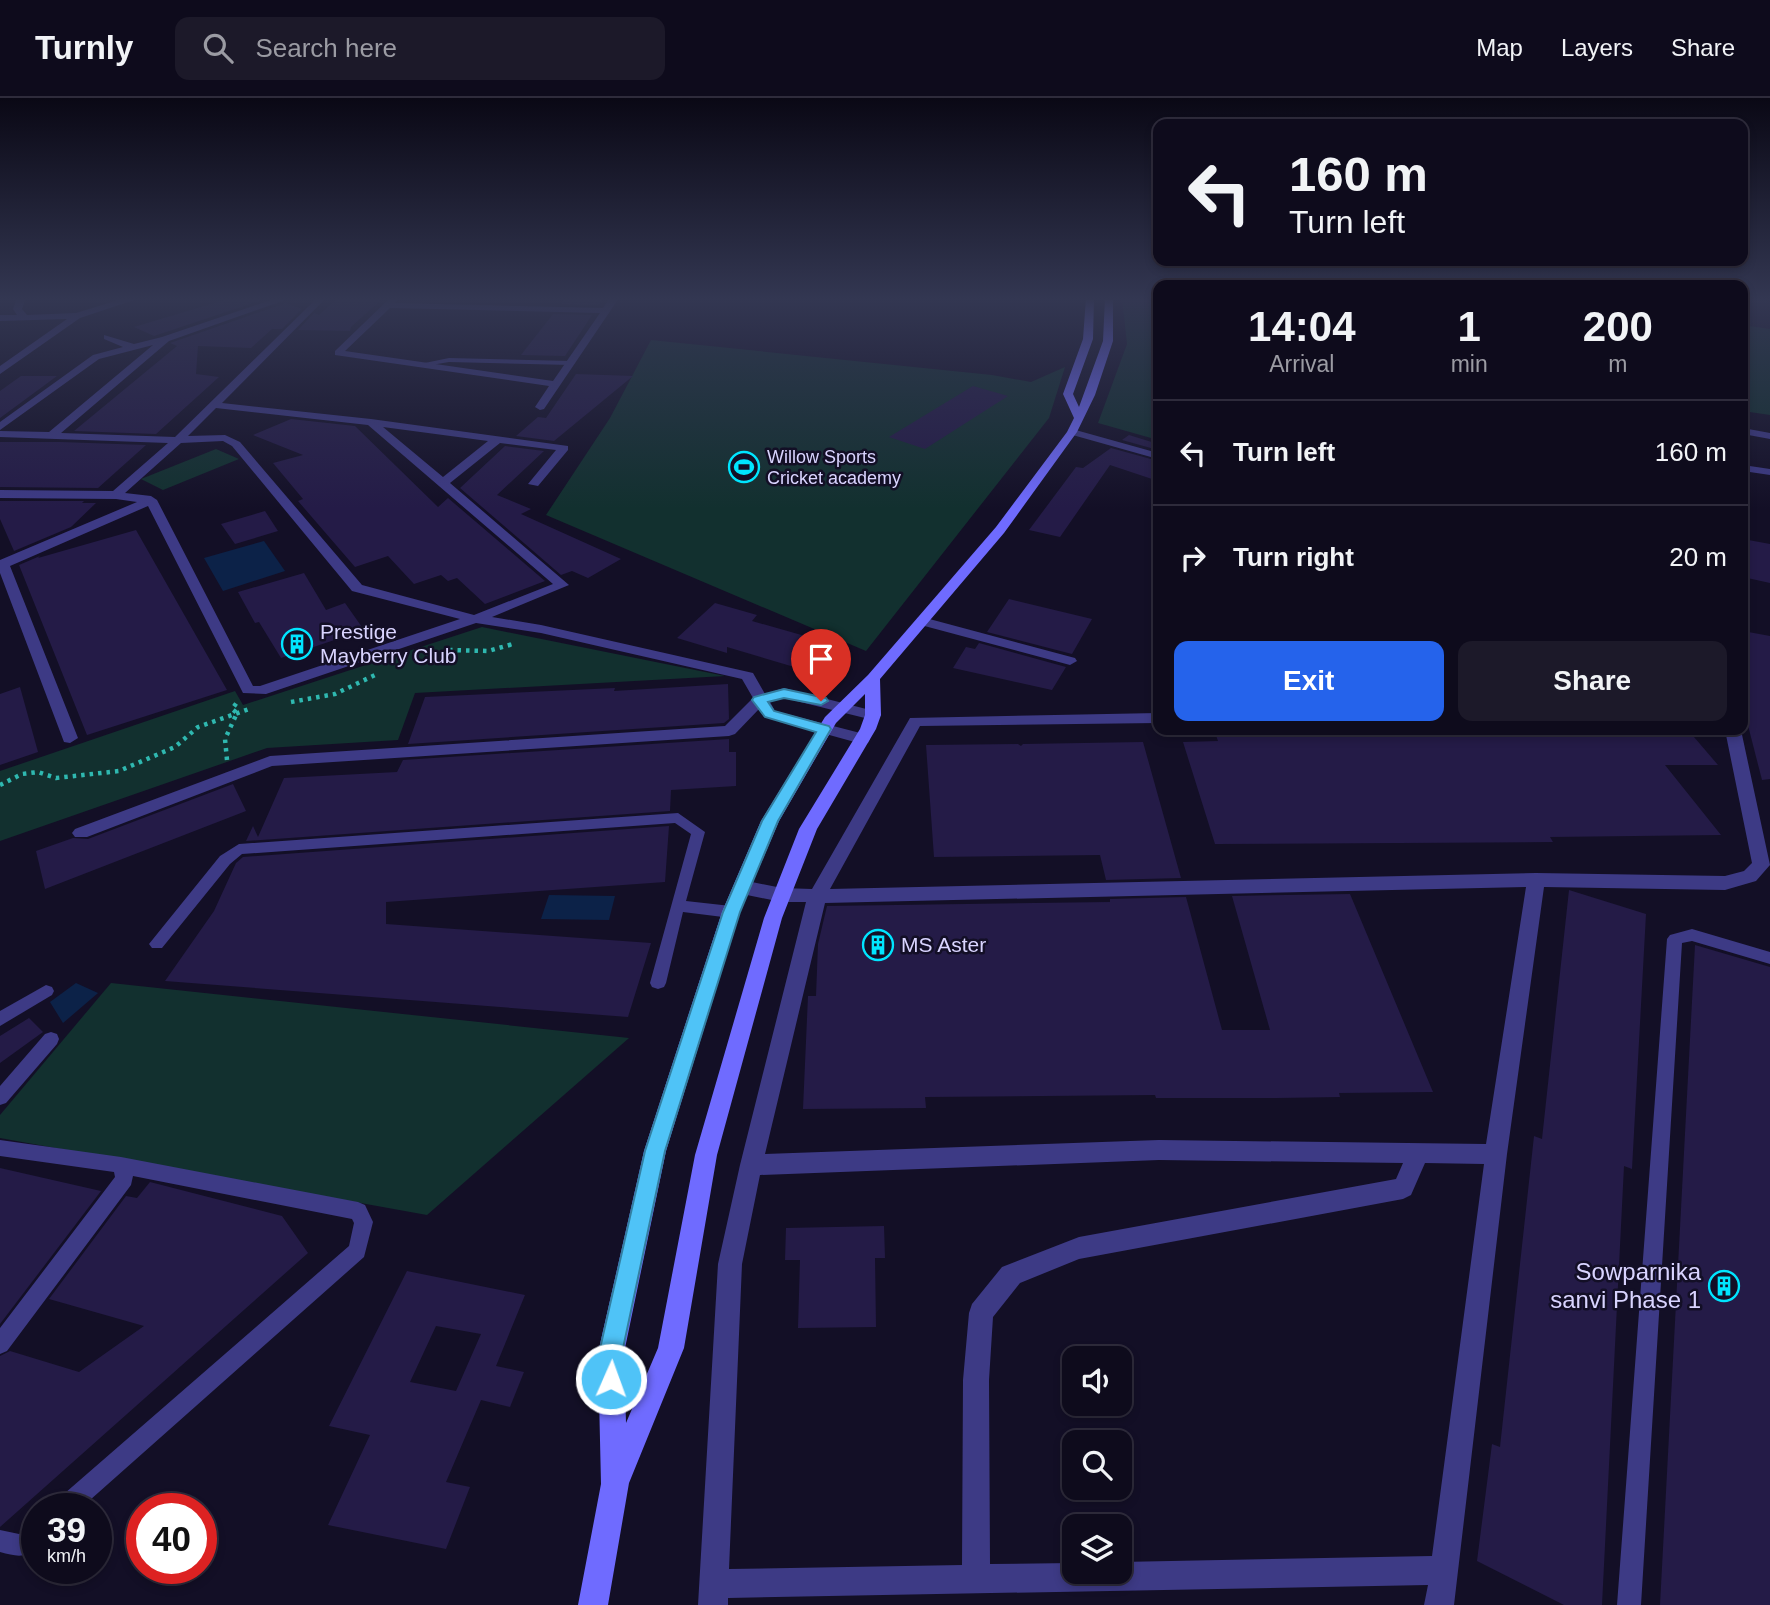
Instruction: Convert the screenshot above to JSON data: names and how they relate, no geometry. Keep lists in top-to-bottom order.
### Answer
{
  "places": {
    "sports": ["Willow Sports Cricket academy"],
    "building": ["Prestige Mayberry Club", "MS Aster", "Sowparnika sanvi Phase 1"]
  },
  "page": {
    "header": "Turnly",
    "search": "Search here",
    "nav": ["Map", "Layers", "Share"],
    "turn": ["160 m", "Turn left"],
    "eta": [
      "14:04",
      "Arrival",
      "1",
      "min",
      "200",
      "m"
    ],
    "list": [
      {
        "name": "Turn left",
        "value": "160 m"
      },
      {
        "name": "Turn right",
        "value": "20 m"
      }
    ],
    "buttons": ["Exit", "Share"],
    "speed": "39 km/h",
    "limit": "40"
  }
}
